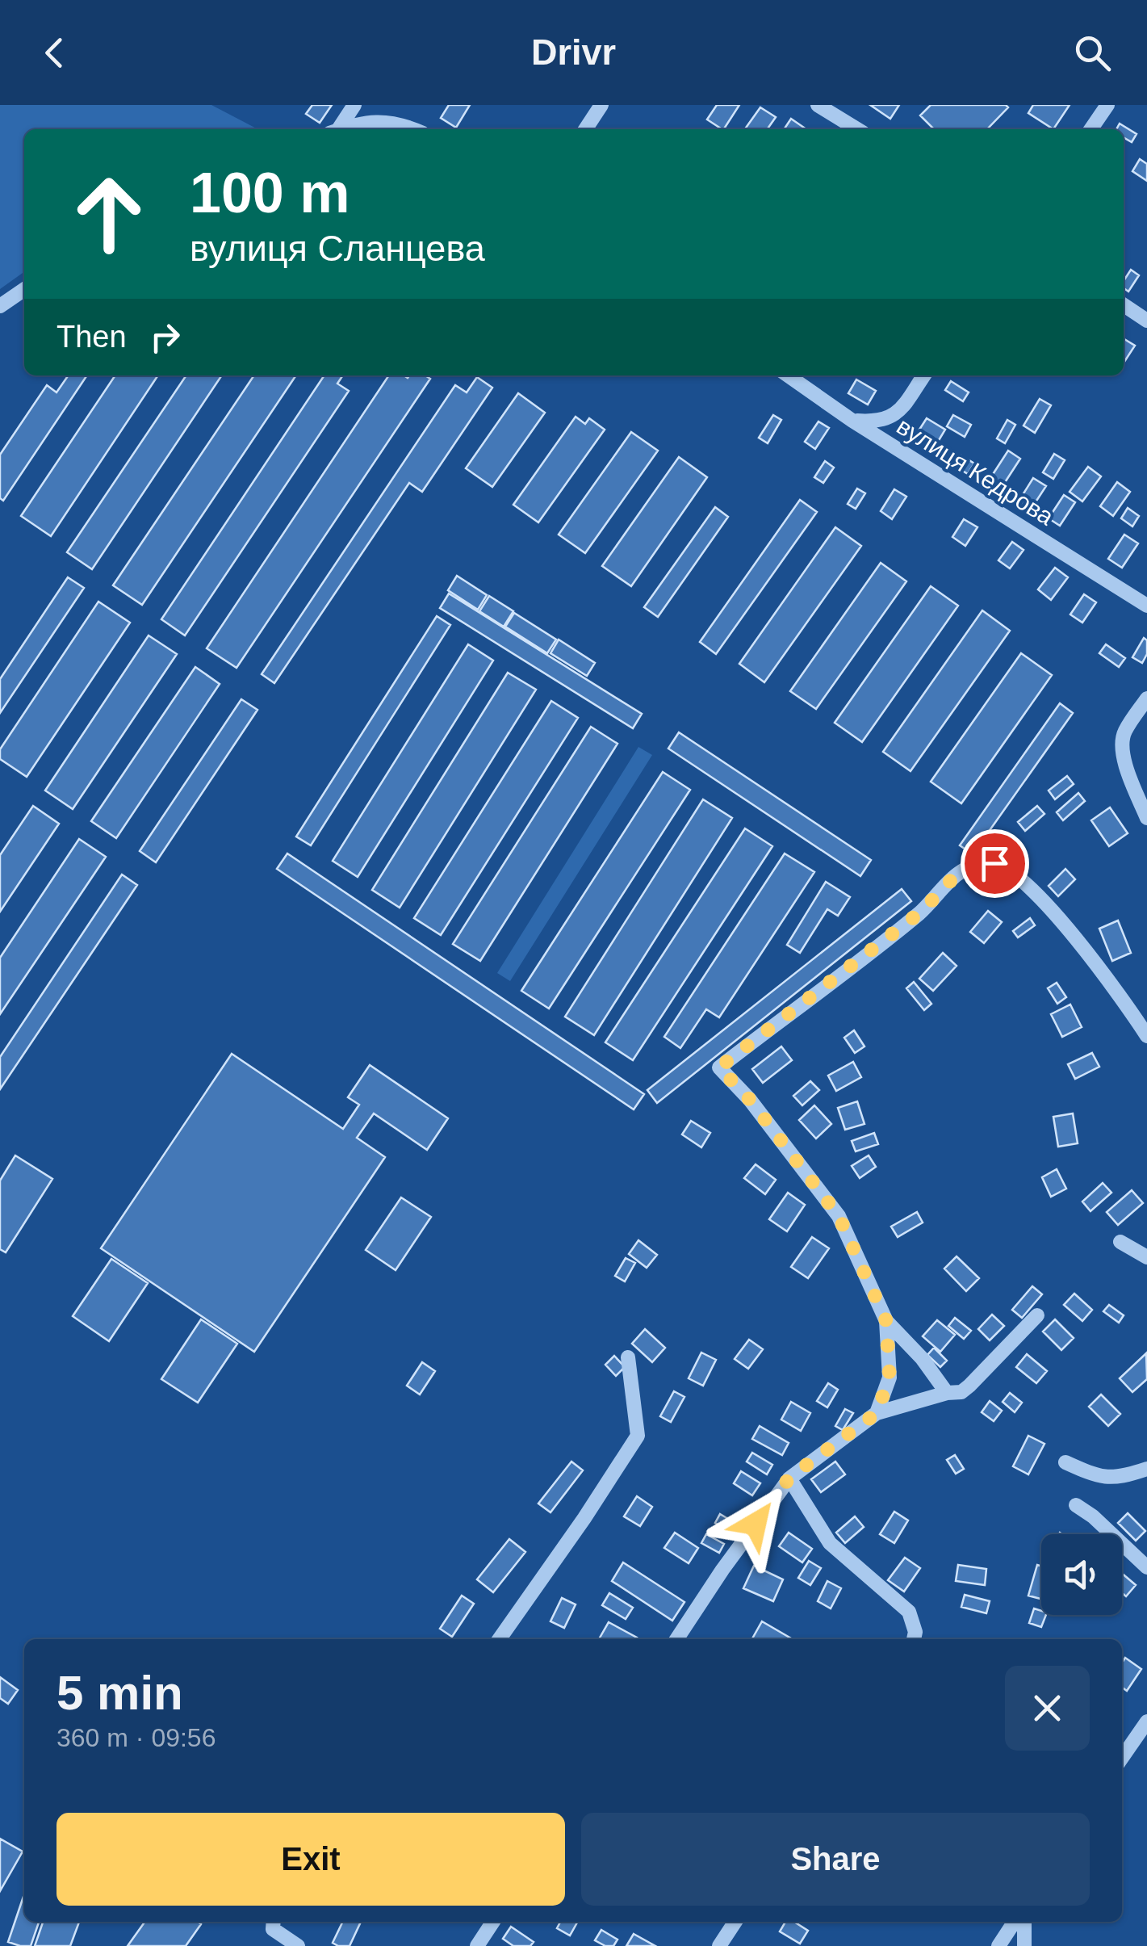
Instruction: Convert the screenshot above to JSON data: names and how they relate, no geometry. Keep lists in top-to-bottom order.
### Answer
{
  "streets": {
    "street": ["вулиця Кедрова"]
  },
  "page": {
    "header": "Drivr",
    "turn": ["100 m", "вулиця Сланцева"],
    "then": "Then",
    "heading": ["5 min", "360 m · 09:56"],
    "buttons": ["Exit", "Share"]
  }
}
